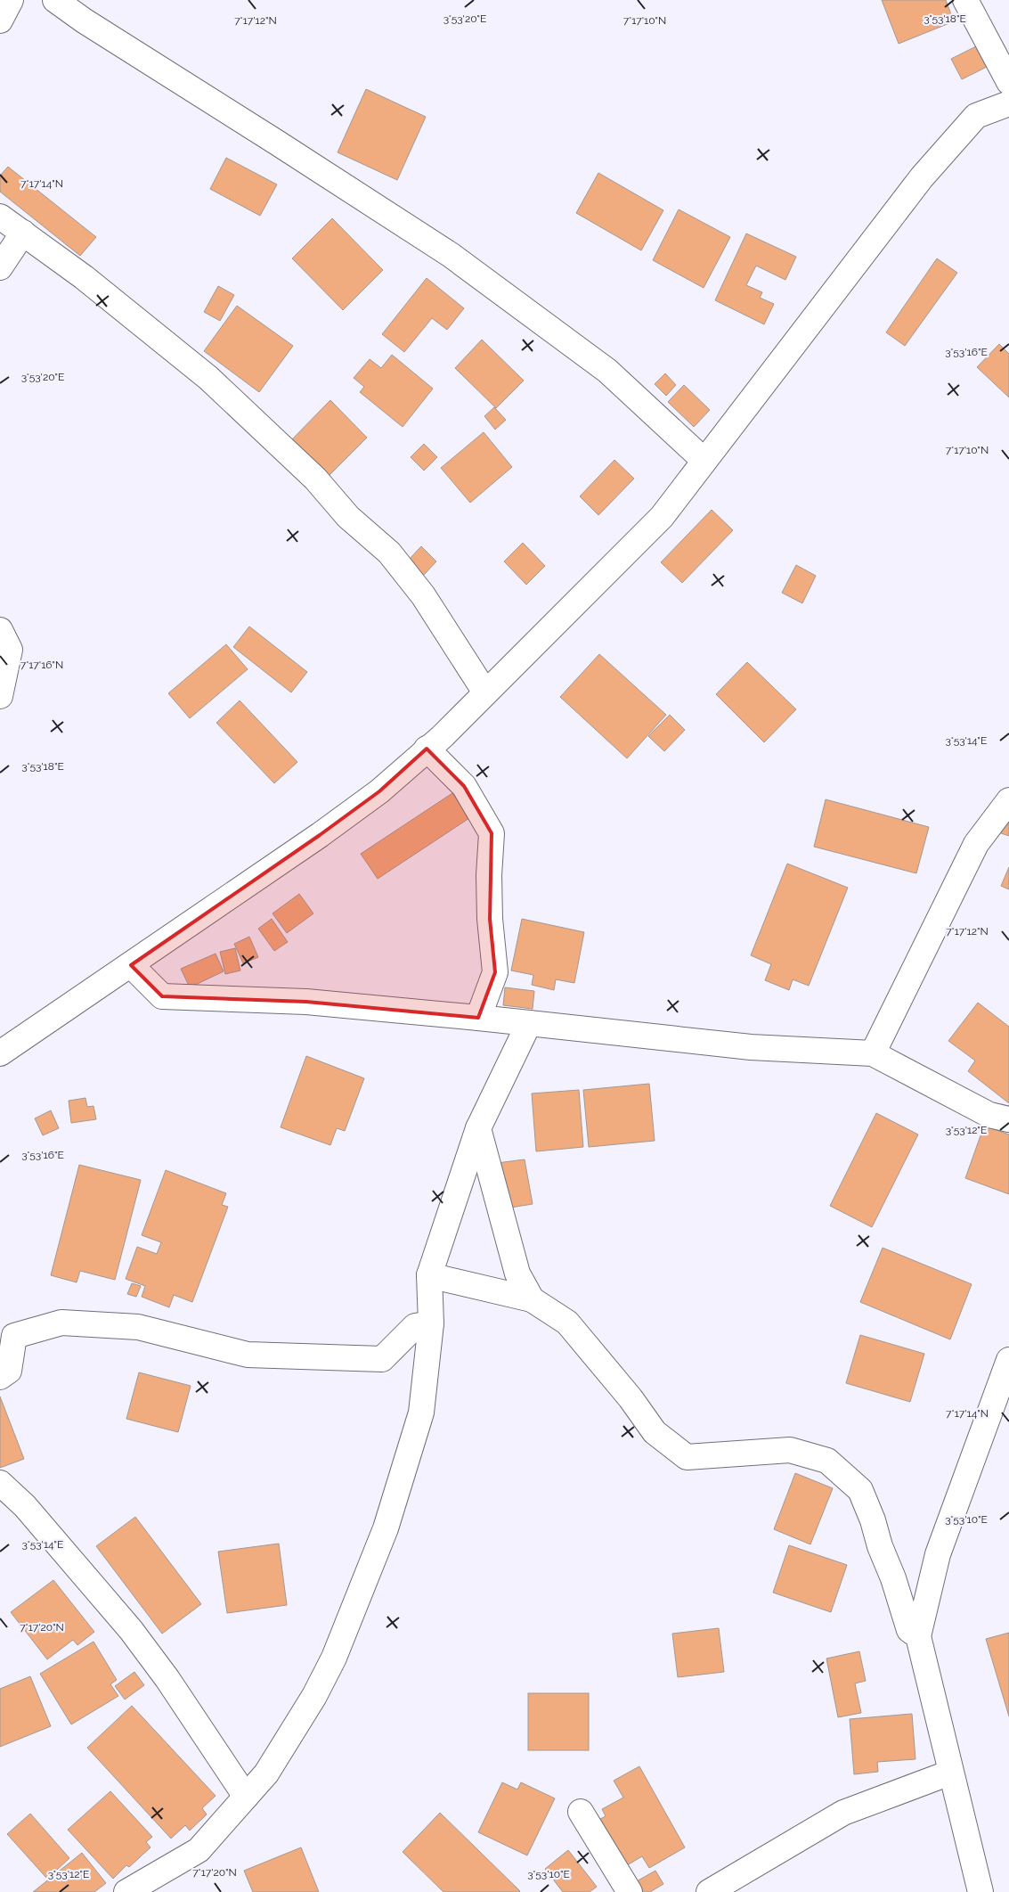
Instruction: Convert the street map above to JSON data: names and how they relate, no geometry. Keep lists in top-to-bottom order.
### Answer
{
  "coordinates": [
    "3°53'20\"E",
    "3°53'18\"E",
    "7°17'12\"N",
    "7°17'10\"N",
    "7°17'14\"N",
    "3°53'16\"E",
    "7°17'16\"N",
    "3°53'14\"E",
    "3°53'12\"E",
    "3°53'10\"E",
    "7°17'20\"N"
  ]
}
